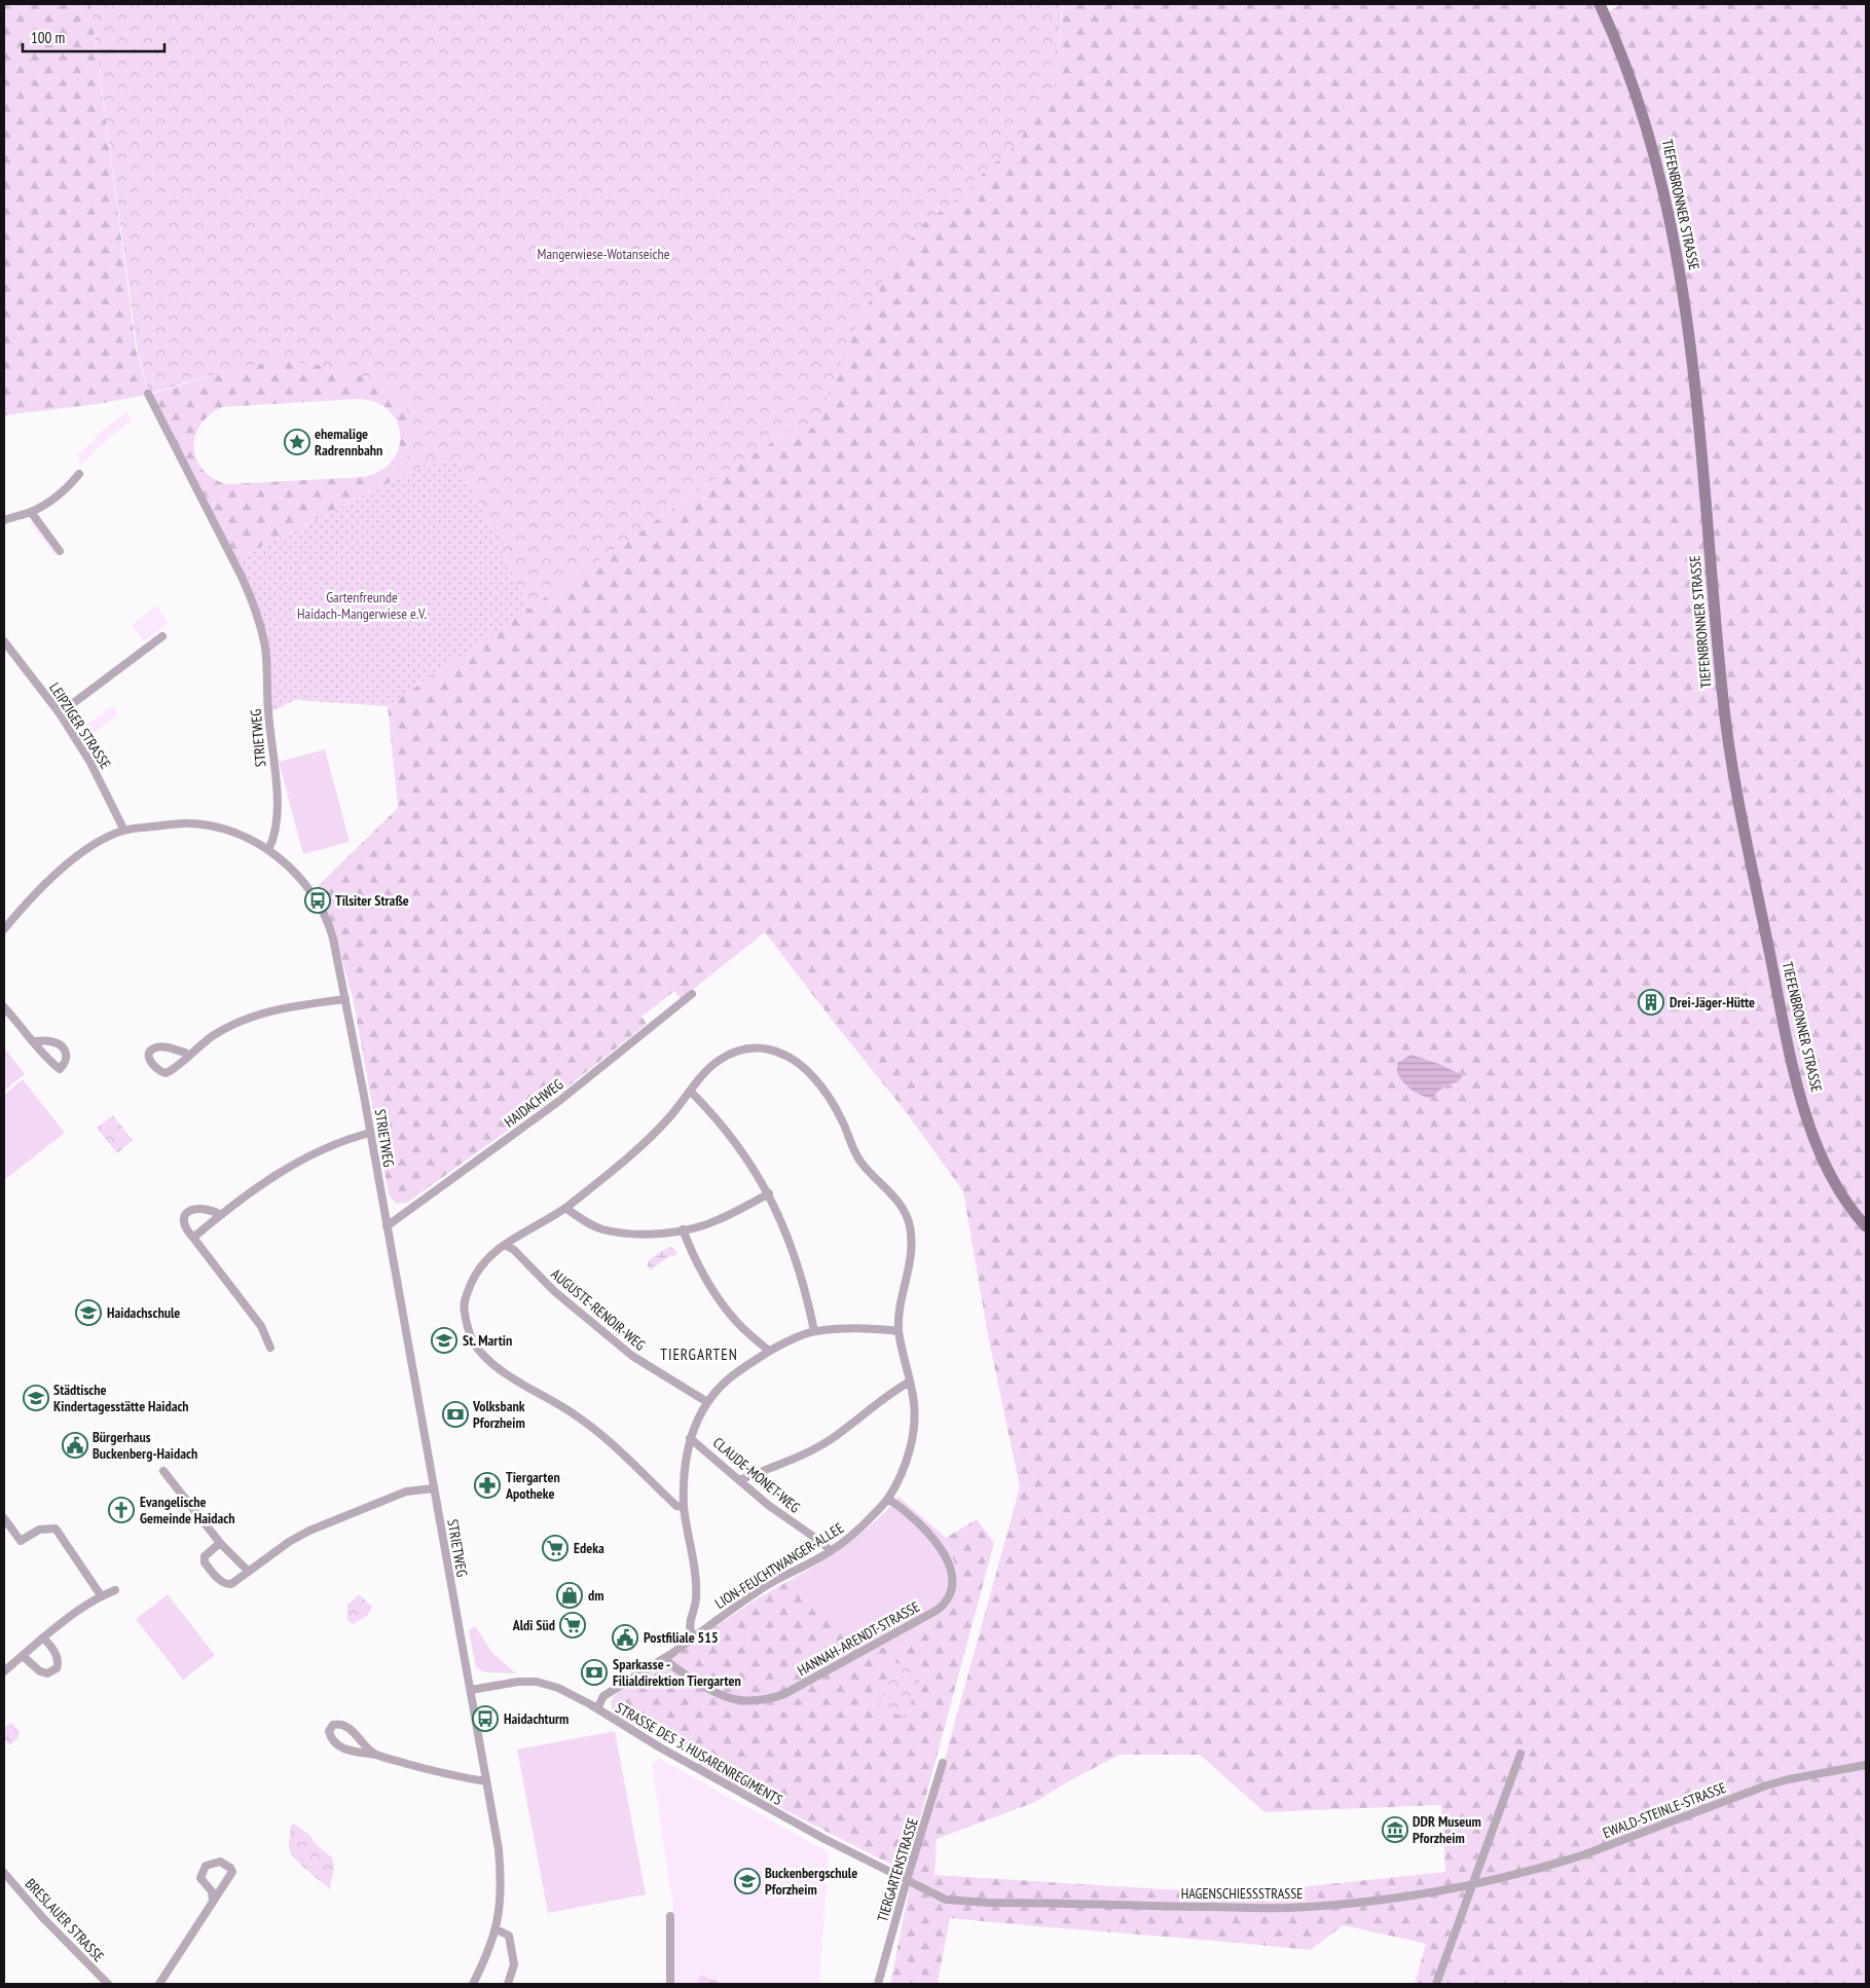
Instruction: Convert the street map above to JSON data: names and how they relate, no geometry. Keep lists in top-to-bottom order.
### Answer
{
  "streets": {
    "street": [
      "TIEFENBRONNER STRASSE",
      "LEIPZIGER STRASSE",
      "STRIETWEG",
      "HAIDACHWEG",
      "AUGUSTE-RENOIR-WEG",
      "CLAUDE-MONET-WEG",
      "LION-FEUCHTWANGER-ALLEE",
      "HANNAH-ARENDT-STRASSE",
      "STRASSE DES 3. HUSARENREGIMENTS",
      "EWALD-STEINLE-STRASSE",
      "TIERGARTENSTRASSE",
      "HAGENSCHIESSSTRASSE",
      "BRESLAUER STRASSE"
    ]
  },
  "crossings": [
    ["STRIETWEG", "HAIDACHWEG"],
    ["STRIETWEG", "STRASSE DES 3. HUSARENREGIMENTS"],
    ["AUGUSTE-RENOIR-WEG", "LION-FEUCHTWANGER-ALLEE"],
    ["CLAUDE-MONET-WEG", "LION-FEUCHTWANGER-ALLEE"],
    ["LION-FEUCHTWANGER-ALLEE", "HANNAH-ARENDT-STRASSE"],
    ["LION-FEUCHTWANGER-ALLEE", "STRASSE DES 3. HUSARENREGIMENTS"],
    ["STRASSE DES 3. HUSARENREGIMENTS", "TIERGARTENSTRASSE"],
    ["STRASSE DES 3. HUSARENREGIMENTS", "HAGENSCHIESSSTRASSE"],
    ["EWALD-STEINLE-STRASSE", "HAGENSCHIESSSTRASSE"],
    ["TIERGARTENSTRASSE", "HAGENSCHIESSSTRASSE"]
  ],
  "districts": ["TIERGARTEN"],
  "parks": ["Mangerwiese-Wotanseiche", "Gartenfreunde Haidach-Mangerwiese e.V."],
  "places": {
    "place": ["ehemalige Radrennbahn"],
    "bus stop": ["Tilsiter Straße", "Haidachturm"],
    "building": ["Drei-Jäger-Hütte"],
    "school or university": [
      "Haidachschule",
      "St. Martin",
      "Städtische Kindertagesstätte Haidach",
      "Buckenbergschule Pforzheim"
    ],
    "bank": ["Volksbank Pforzheim", "Sparkasse - Filialdirektion Tiergarten"],
    "public building": ["Bürgerhaus Buckenberg-Haidach", "Postfiliale 515"],
    "pharmacy": ["Tiergarten Apotheke"],
    "church": ["Evangelische Gemeinde Haidach"],
    "supermarket": ["Edeka", "Aldi Süd"],
    "shop": ["dm"],
    "museum": ["DDR Museum Pforzheim"]
  },
  "scale_bar": "100 m"
}
